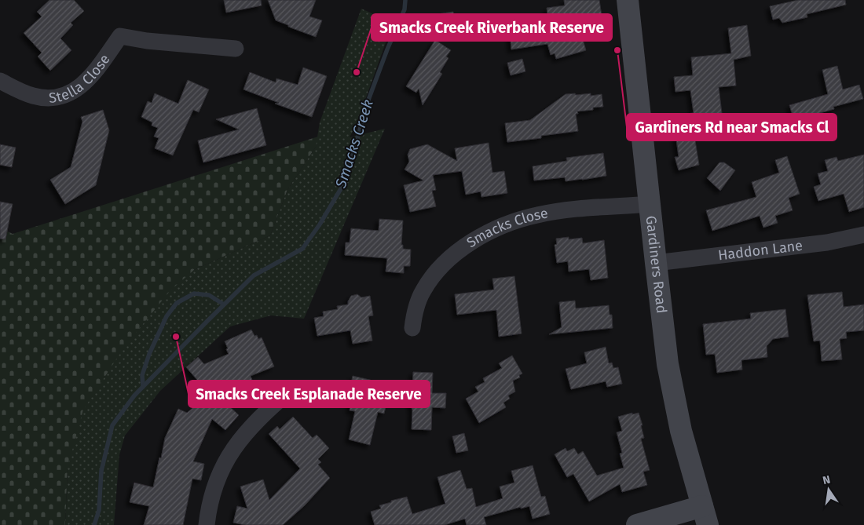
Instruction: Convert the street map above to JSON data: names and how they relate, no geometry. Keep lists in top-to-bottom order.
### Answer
{
  "streets": {
    "street": [
      "Stella Close",
      "Smacks Close",
      "Haddon Lane",
      "Gardiners Road"
    ]
  },
  "crossings": [
    ["Smacks Close", "Gardiners Road"],
    ["Haddon Lane", "Gardiners Road"]
  ],
  "water": ["Smacks Creek"],
  "places": ["Gardiners Rd near Smacks Cl", "Smacks Creek Riverbank Reserve", "Smacks Creek Esplanade Reserve"],
  "north": "top"
}
